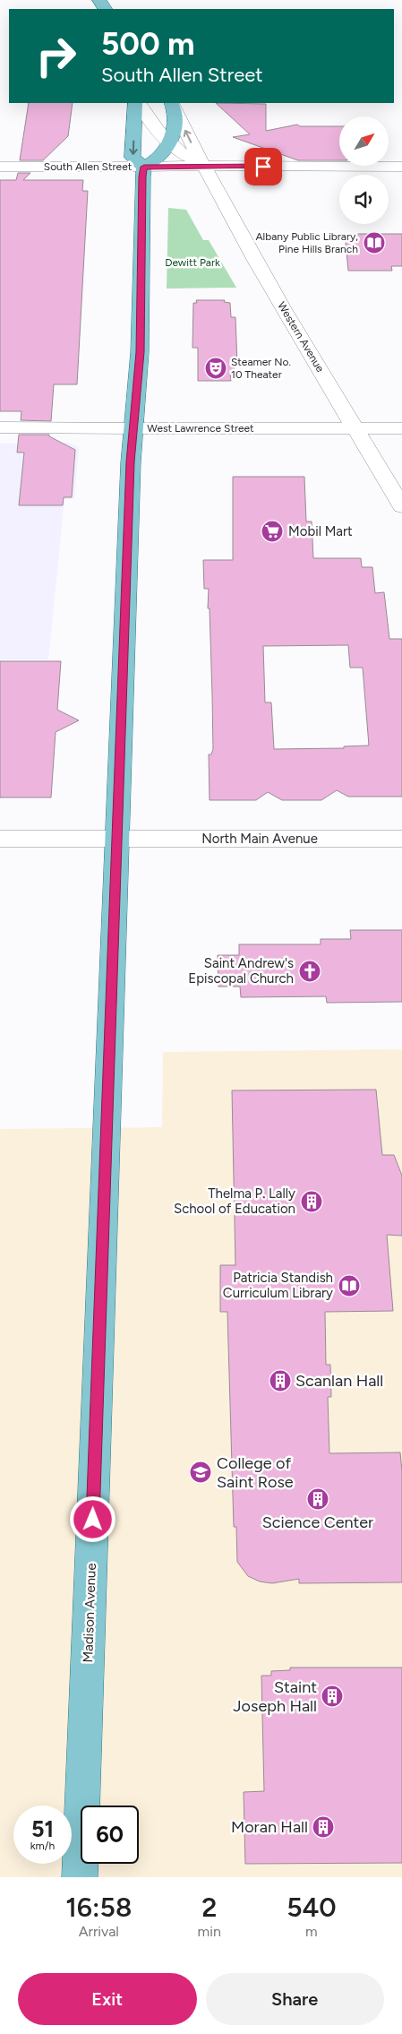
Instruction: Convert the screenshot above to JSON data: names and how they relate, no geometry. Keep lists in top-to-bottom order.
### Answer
{
  "streets": {
    "main road": ["Madison Avenue"],
    "street": [
      "South Allen Street",
      "Western Avenue",
      "West Lawrence Street",
      "North Main Avenue"
    ]
  },
  "crossings": [
    ["South Allen Street", "Western Avenue"],
    ["South Allen Street", "Madison Avenue"],
    ["Western Avenue", "West Lawrence Street"],
    ["West Lawrence Street", "Madison Avenue"],
    ["North Main Avenue", "Madison Avenue"]
  ],
  "parks": ["Dewitt Park"],
  "places": {
    "library": ["Albany Public Library, Pine Hills Branch", "Patricia Standish Curriculum Library"],
    "theatre": ["Steamer No. 10 Theater"],
    "supermarket": ["Mobil Mart"],
    "church": ["Saint Andrew's Episcopal Church"],
    "building": [
      "Thelma P. Lally School of Education",
      "Scanlan Hall",
      "Science Center",
      "Staint Joseph Hall",
      "Moran Hall"
    ],
    "school or university": ["College of Saint Rose"]
  },
  "north": "top right",
  "page": {
    "turn": ["500 m", "South Allen Street"],
    "speed": "51 km/h",
    "limit": "60",
    "eta": [
      "16:58",
      "Arrival",
      "2",
      "min",
      "540",
      "m"
    ],
    "buttons": ["Exit", "Share"]
  }
}
